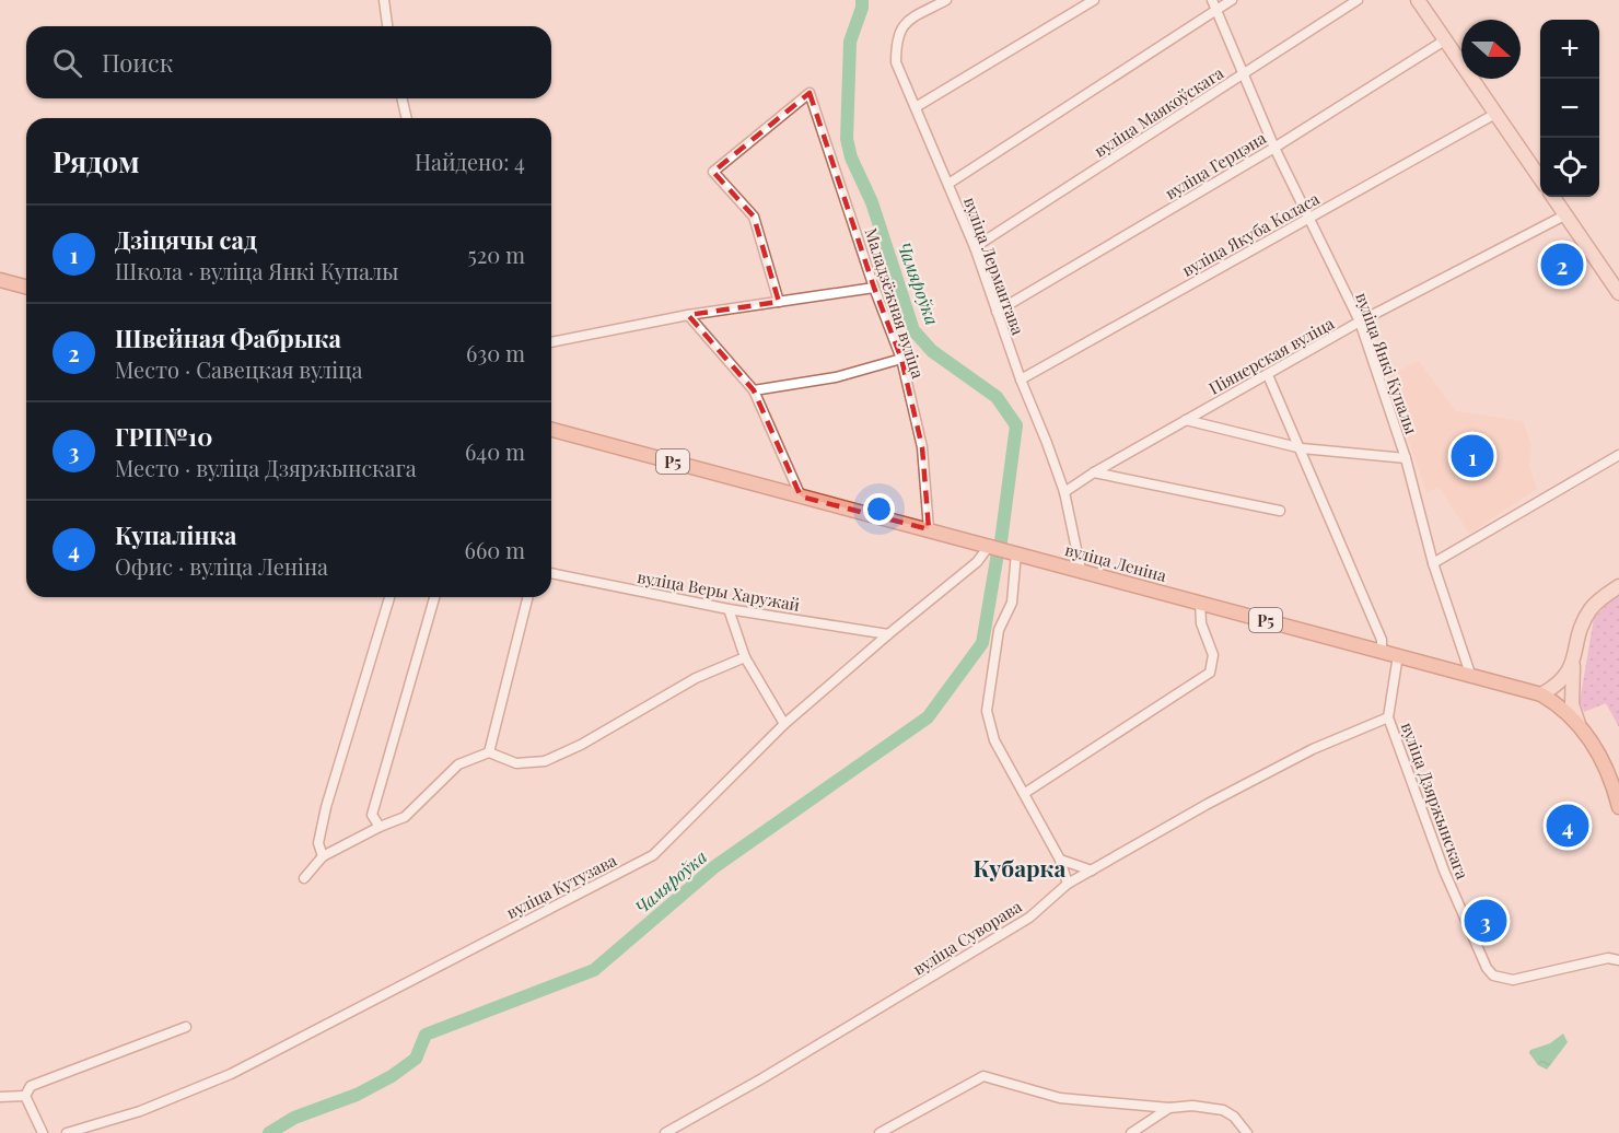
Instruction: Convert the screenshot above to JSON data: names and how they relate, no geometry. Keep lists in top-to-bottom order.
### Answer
{
  "streets": {
    "main road": ["Р5", "вуліца Леніна"],
    "street": [
      "вуліца Маякоўскага",
      "вуліца Герцэна",
      "вуліца Якуба Коласа",
      "вуліца Лермантава",
      "Маладзёжная вуліца",
      "Піянерская вуліца",
      "вуліца Янкі Купалы",
      "вуліца Веры Харужай",
      "вуліца Дзяржынскага",
      "вуліца Кутузава",
      "вуліца Суворава"
    ]
  },
  "crossings": [
    ["вуліца Маякоўскага", "вуліца Лермантава"],
    ["вуліца Маякоўскага", "вуліца Янкі Купалы"],
    ["вуліца Герцэна", "вуліца Лермантава"],
    ["вуліца Герцэна", "вуліца Янкі Купалы"],
    ["вуліца Якуба Коласа", "вуліца Лермантава"],
    ["вуліца Якуба Коласа", "вуліца Янкі Купалы"],
    ["вуліца Лермантава", "Піянерская вуліца"],
    ["вуліца Лермантава", "вуліца Леніна"],
    ["Маладзёжная вуліца", "вуліца Леніна"],
    ["Піянерская вуліца", "вуліца Янкі Купалы"],
    ["вуліца Янкі Купалы", "вуліца Леніна"],
    ["вуліца Леніна", "вуліца Дзяржынскага"],
    ["вуліца Леніна", "вуліца Кутузава"],
    ["вуліца Веры Харужай", "вуліца Кутузава"],
    ["вуліца Дзяржынскага", "вуліца Суворава"]
  ],
  "districts": ["Кубарка"],
  "water": ["Чамяроўка"],
  "north": "right",
  "page": {
    "map_buttons": ["+", "−"],
    "search": "Поиск",
    "heading": ["Рядом", "Найдено: 4"],
    "list": [
      {
        "mark": "1",
        "name": "Дзіцячы сад",
        "note": "Школа · вуліца Янкі Купалы",
        "value": "520 m"
      },
      {
        "mark": "2",
        "name": "Швейная Фабрыка",
        "note": "Место · Савецкая вуліца",
        "value": "630 m"
      },
      {
        "mark": "3",
        "name": "ГРП№10",
        "note": "Место · вуліца Дзяржынскага",
        "value": "640 m"
      },
      {
        "mark": "4",
        "name": "Купалінка",
        "note": "Офис · вуліца Леніна",
        "value": "660 m"
      }
    ],
    "pins": [
      "2",
      "1",
      "4",
      "3"
    ]
  }
}
